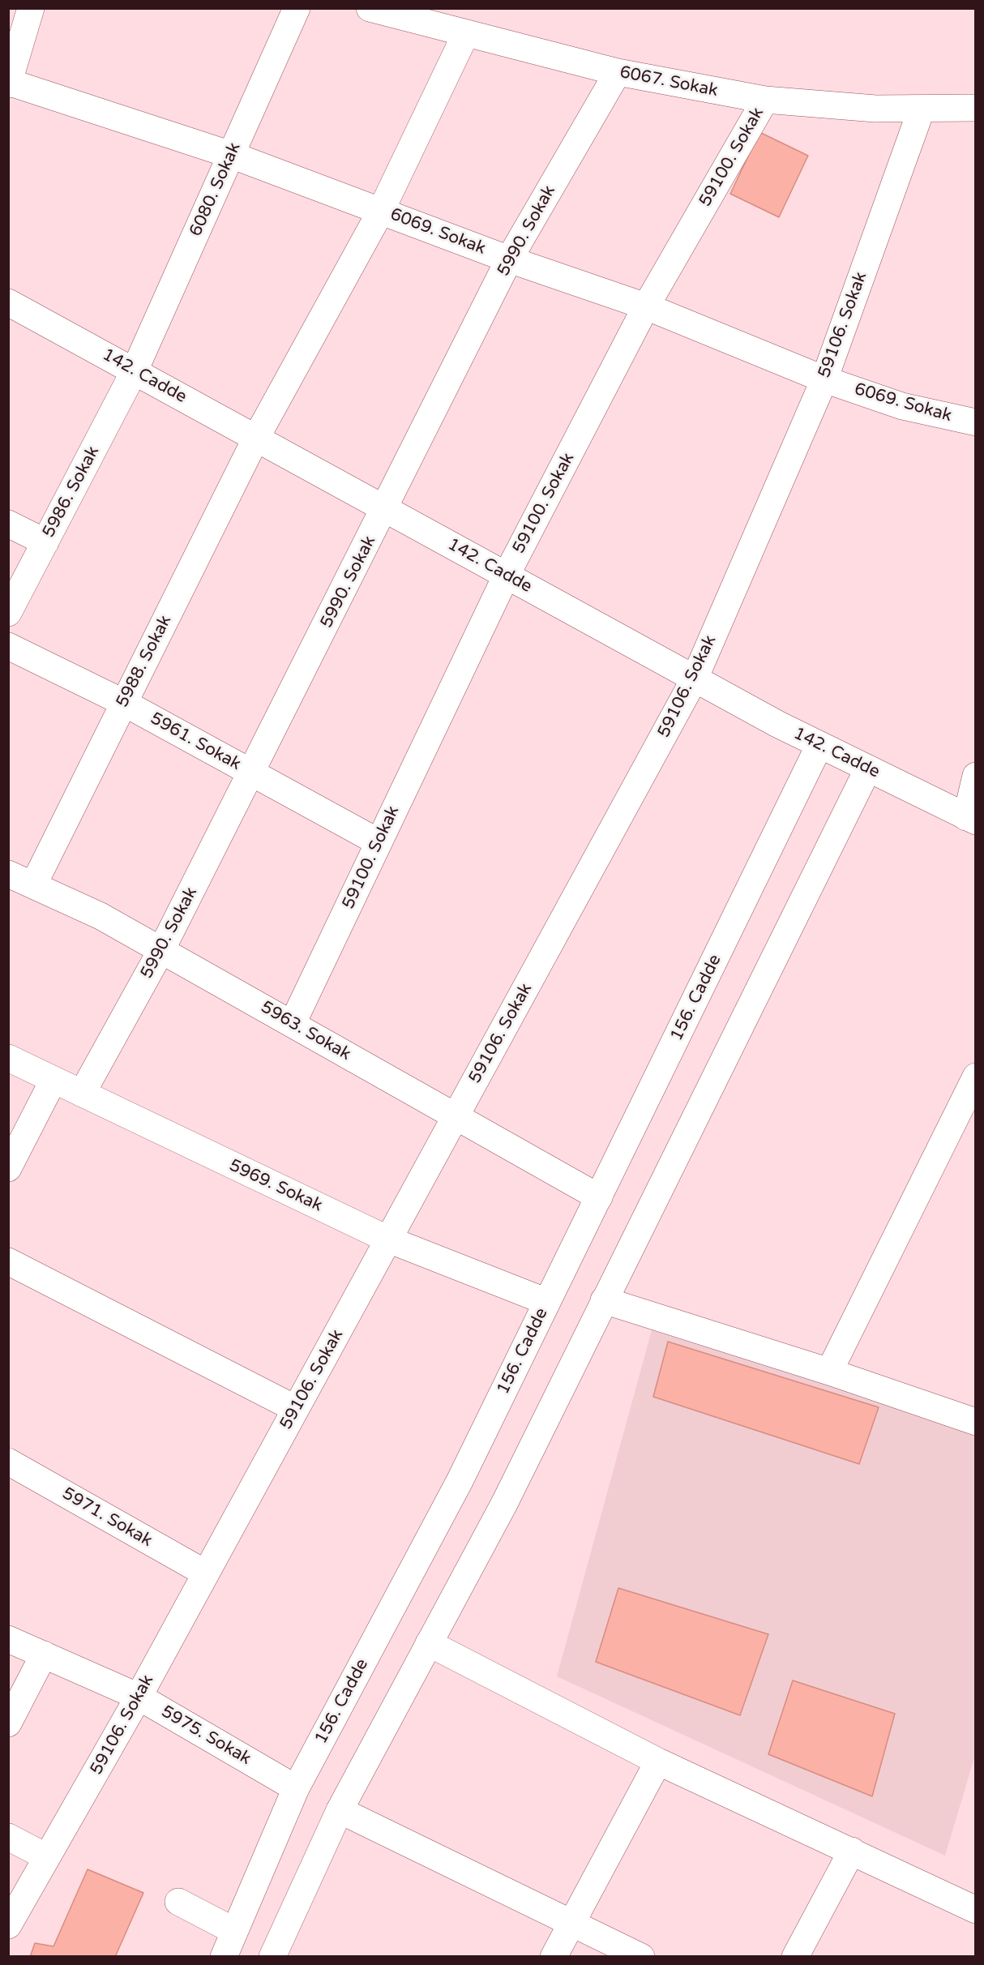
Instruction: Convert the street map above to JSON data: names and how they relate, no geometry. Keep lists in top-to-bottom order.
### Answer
{
  "streets": {
    "street": [
      "6067. Sokak",
      "59100. Sokak",
      "6080. Sokak",
      "5990. Sokak",
      "6069. Sokak",
      "59106. Sokak",
      "142. Cadde",
      "5986. Sokak",
      "5988. Sokak",
      "5961. Sokak",
      "156. Cadde",
      "5963. Sokak",
      "5969. Sokak",
      "5971. Sokak",
      "5975. Sokak"
    ]
  },
  "crossings": [
    ["6067. Sokak", "59100. Sokak"],
    ["6067. Sokak", "5990. Sokak"],
    ["6067. Sokak", "59106. Sokak"],
    ["6067. Sokak", "5988. Sokak"],
    ["59100. Sokak", "6069. Sokak"],
    ["59100. Sokak", "142. Cadde"],
    ["59100. Sokak", "5961. Sokak"],
    ["59100. Sokak", "5963. Sokak"],
    ["6080. Sokak", "6069. Sokak"],
    ["6080. Sokak", "142. Cadde"],
    ["6080. Sokak", "5986. Sokak"],
    ["5990. Sokak", "6069. Sokak"],
    ["5990. Sokak", "142. Cadde"],
    ["5990. Sokak", "5961. Sokak"],
    ["5990. Sokak", "5963. Sokak"],
    ["5990. Sokak", "5969. Sokak"],
    ["6069. Sokak", "59106. Sokak"],
    ["6069. Sokak", "5988. Sokak"],
    ["59106. Sokak", "142. Cadde"],
    ["59106. Sokak", "5963. Sokak"],
    ["59106. Sokak", "5969. Sokak"],
    ["59106. Sokak", "5971. Sokak"],
    ["59106. Sokak", "5975. Sokak"],
    ["142. Cadde", "5986. Sokak"],
    ["142. Cadde", "5988. Sokak"],
    ["142. Cadde", "156. Cadde"],
    ["5988. Sokak", "5961. Sokak"],
    ["5988. Sokak", "5963. Sokak"],
    ["156. Cadde", "5963. Sokak"],
    ["156. Cadde", "5969. Sokak"],
    ["156. Cadde", "5975. Sokak"]
  ]
}
